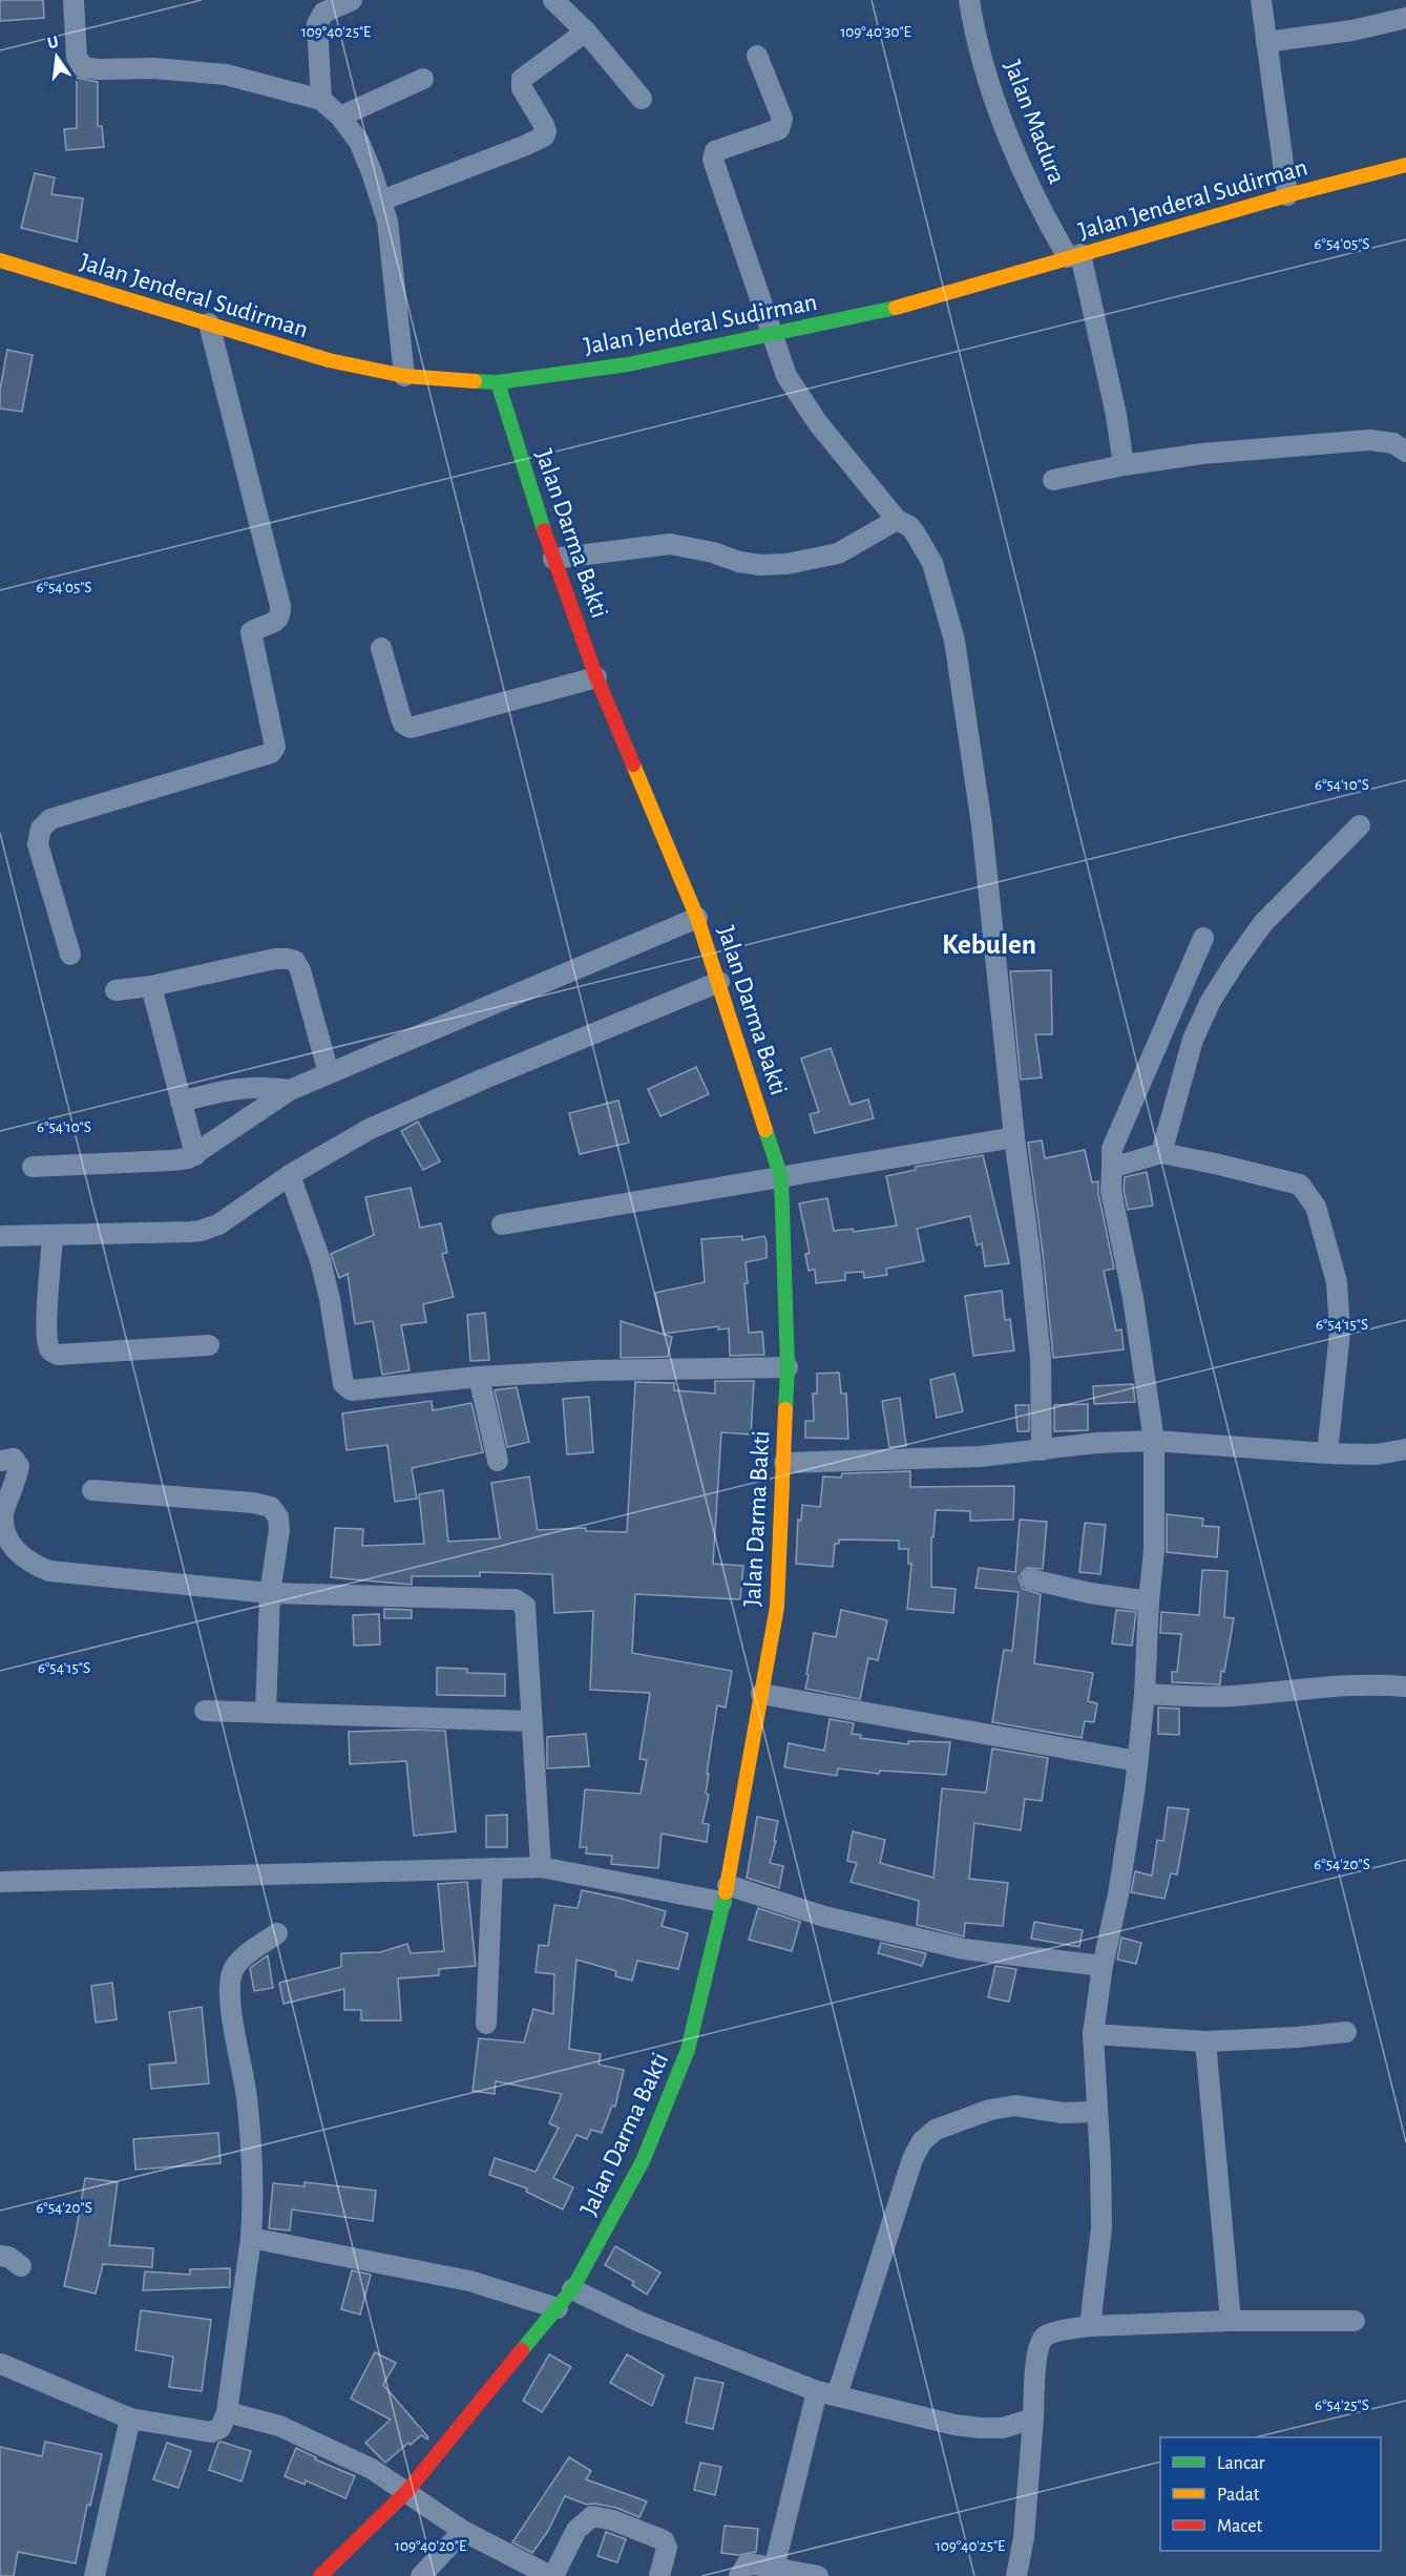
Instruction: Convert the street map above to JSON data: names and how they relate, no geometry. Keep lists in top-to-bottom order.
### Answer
{
  "streets": {
    "main road": ["Jalan Jenderal Sudirman", "Jalan Darma Bakti"],
    "street": ["Jalan Madura"]
  },
  "crossings": [
    ["Jalan Madura", "Jalan Jenderal Sudirman"],
    ["Jalan Jenderal Sudirman", "Jalan Darma Bakti"]
  ],
  "districts": ["Kebulen"],
  "legend": ["Lancar", "Padat", "Macet"],
  "north": "top",
  "coordinates": [
    "109°40'30\"E",
    "109°40'25\"E",
    "6°54'05\"S",
    "6°54'10\"S",
    "6°54'15\"S",
    "6°54'20\"S",
    "6°54'25\"S",
    "109°40'20\"E"
  ]
}
